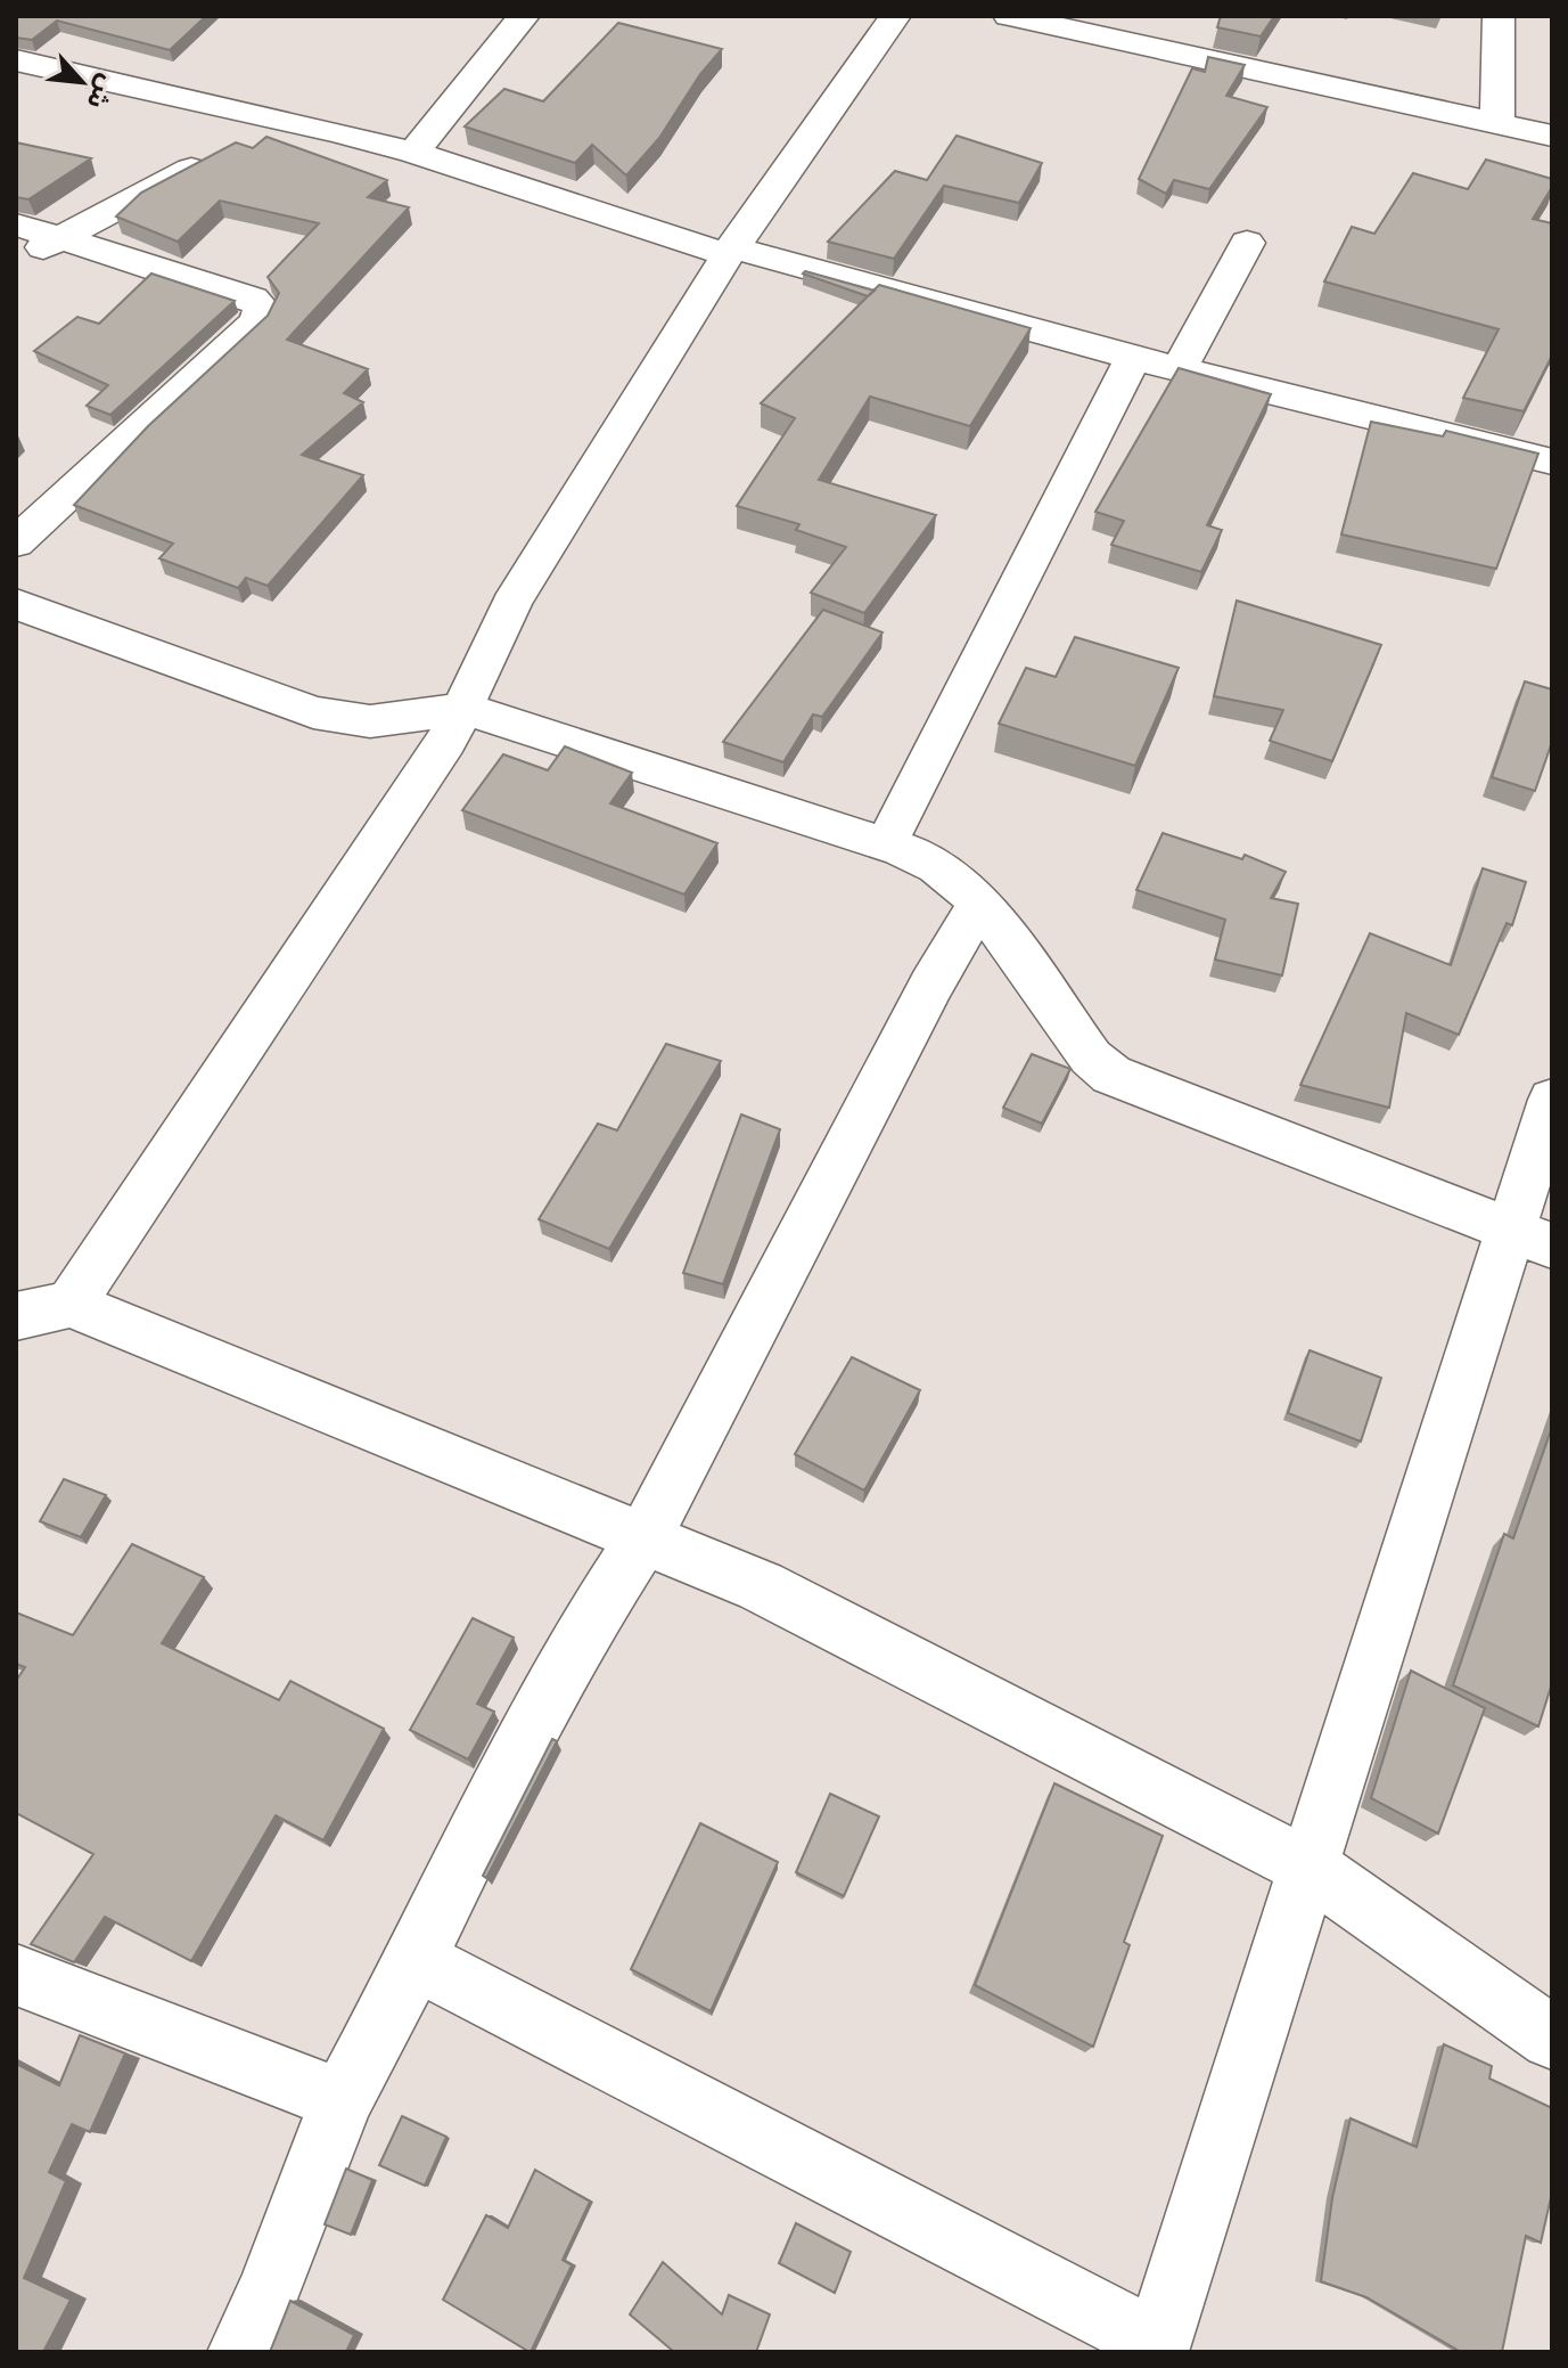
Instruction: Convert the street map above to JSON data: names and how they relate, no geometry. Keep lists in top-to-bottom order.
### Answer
{
  "north": "bottom right"
}
